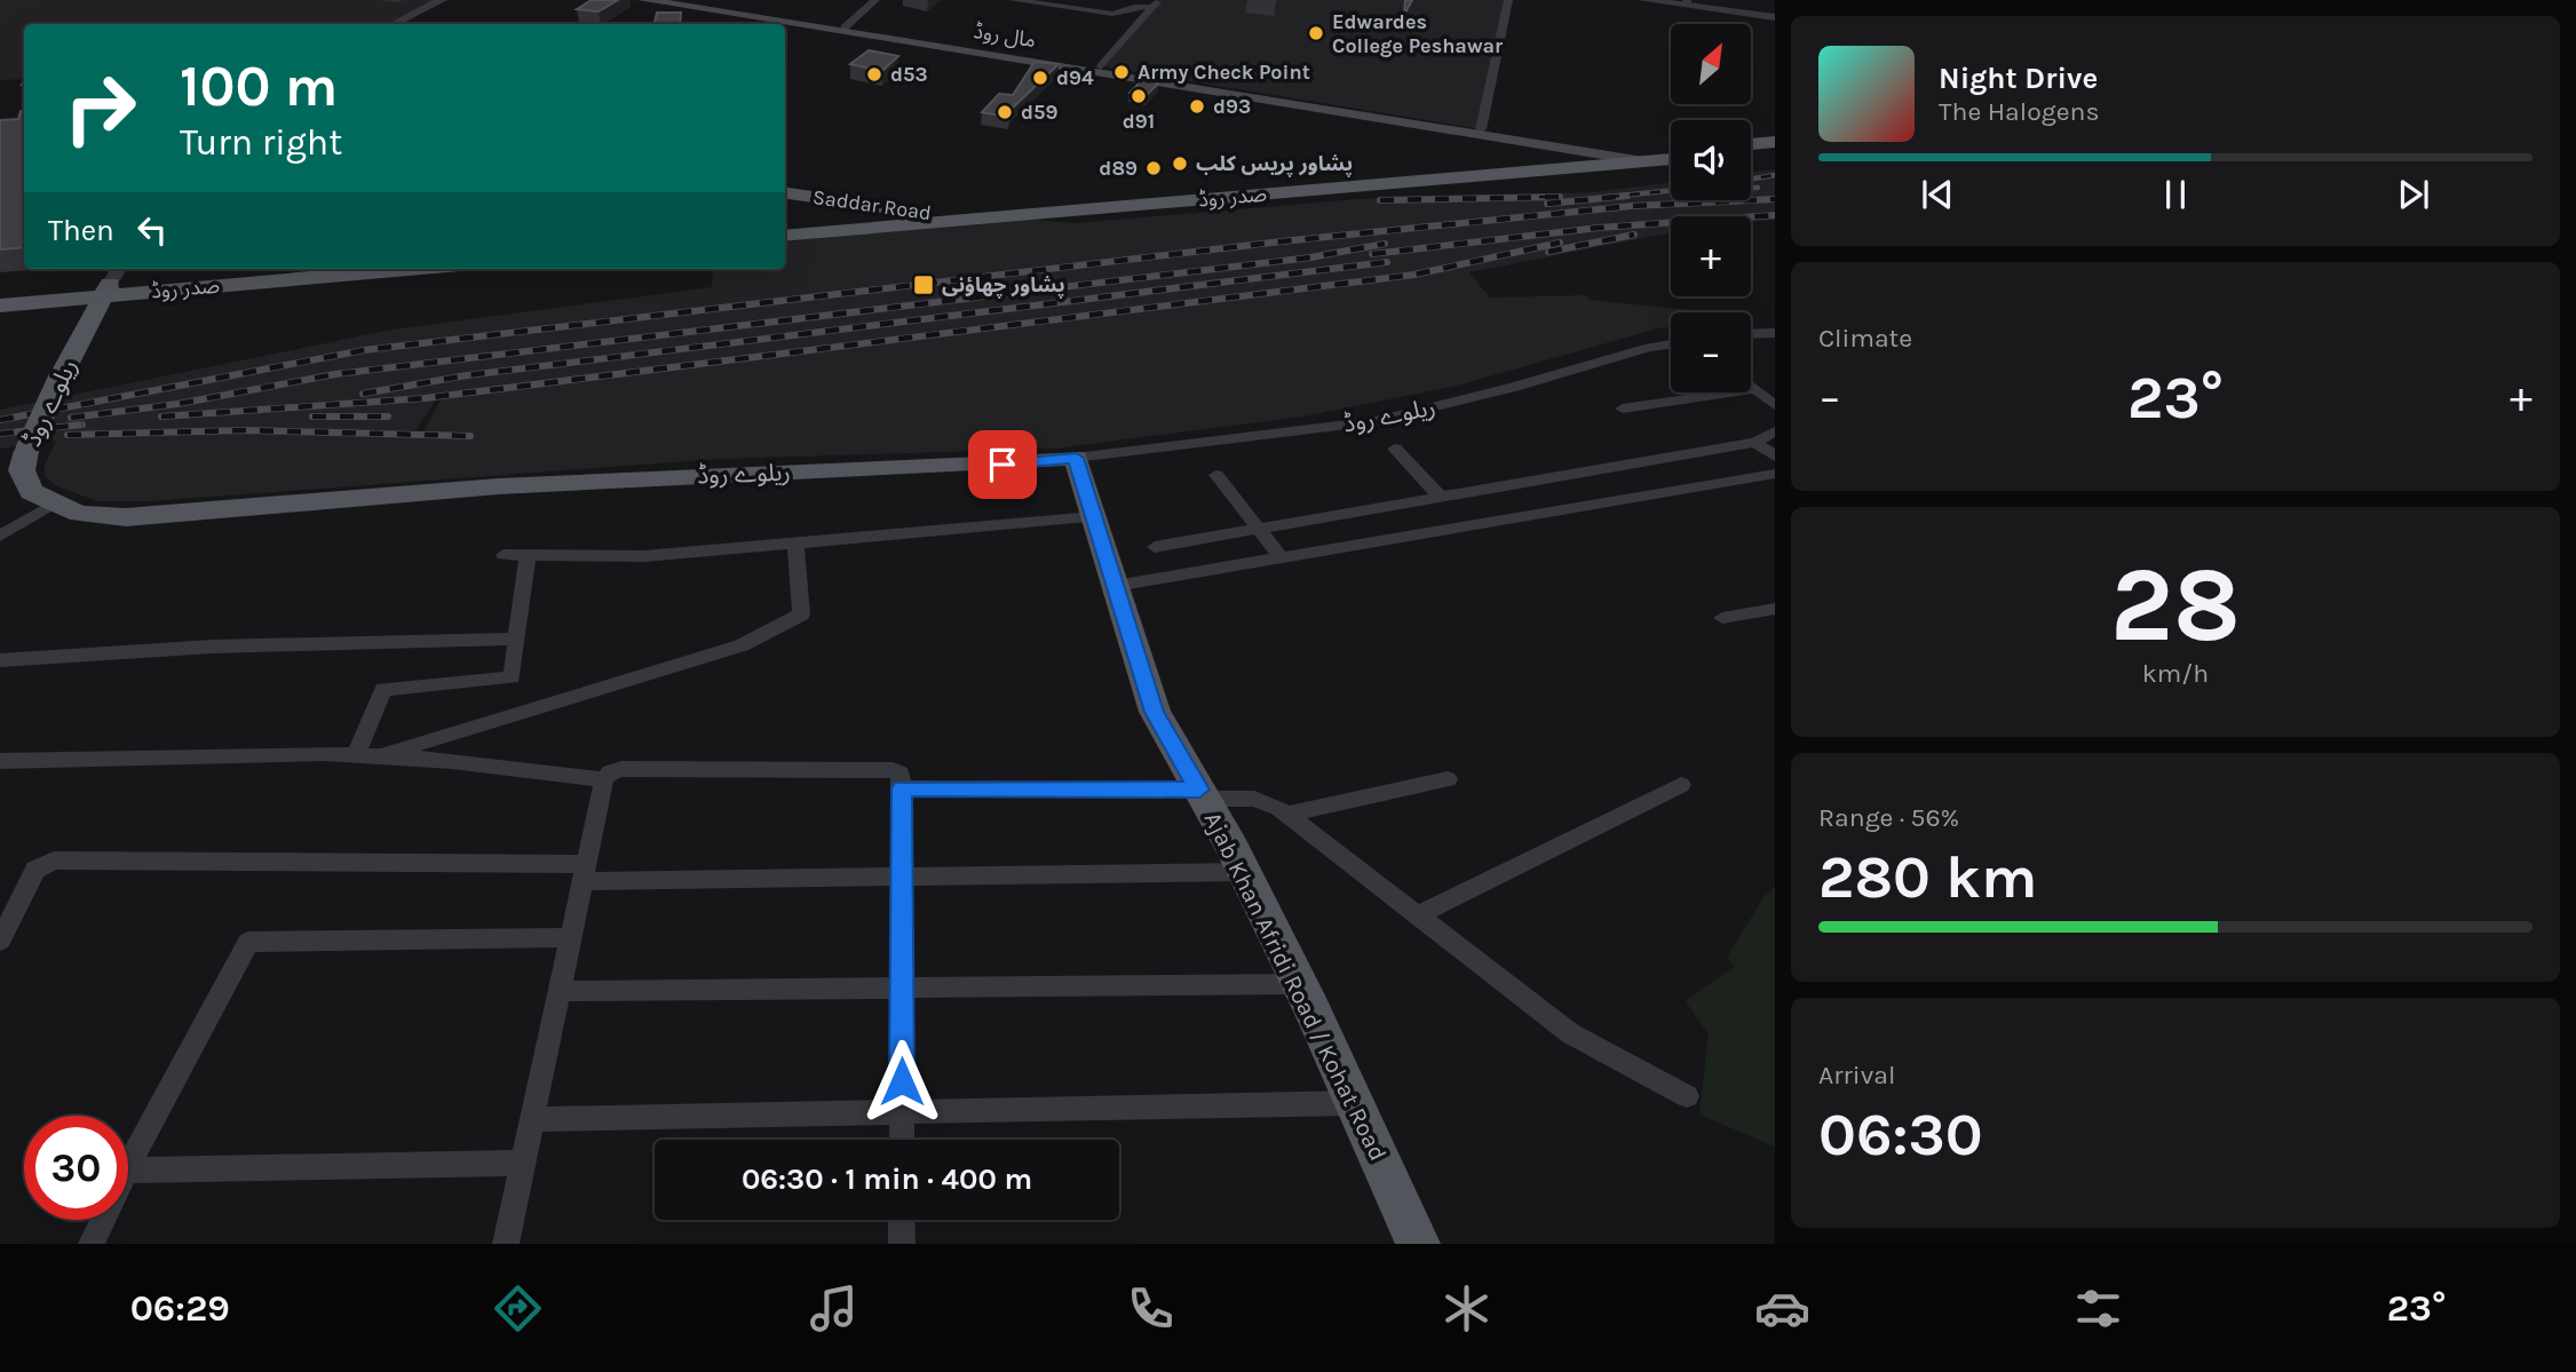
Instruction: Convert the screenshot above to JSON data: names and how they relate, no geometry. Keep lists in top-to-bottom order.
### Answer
{
  "streets": {
    "main road": [
      "مال روڈ",
      "صدر روڈ",
      "Saddar Road",
      "ریلوے روڈ",
      "Ajab Khan Afridi Road / Kohat Road"
    ]
  },
  "crossings": [
    ["مال روڈ", "صدر روڈ"],
    ["صدر روڈ", "Saddar Road"],
    ["صدر روڈ", "ریلوے روڈ"],
    ["ریلوے روڈ", "Ajab Khan Afridi Road / Kohat Road"]
  ],
  "places": {
    "other": [
      "Edwardes College Peshawar",
      "Army Check Point",
      "d53",
      "d94",
      "d91",
      "d93",
      "d59",
      "پشاور پریس کلب",
      "d89"
    ],
    "transit": ["پشاور چھاؤنی"]
  },
  "north": "top right",
  "page": {
    "map_buttons": ["+", "−"],
    "turn": ["100 m", "Turn right"],
    "song": ["Night Drive", "The Halogens"],
    "then": "Then",
    "tile": [
      "Climate",
      ["28", "km/h"],
      ["Range · 56%", "280 km"],
      ["Arrival", "06:30"]
    ],
    "heat": ["−", "23°", "+"],
    "limit": "30",
    "trip": "06:30 · 1 min · 400 m",
    "tabs": ["06:29", "23°"]
  }
}
